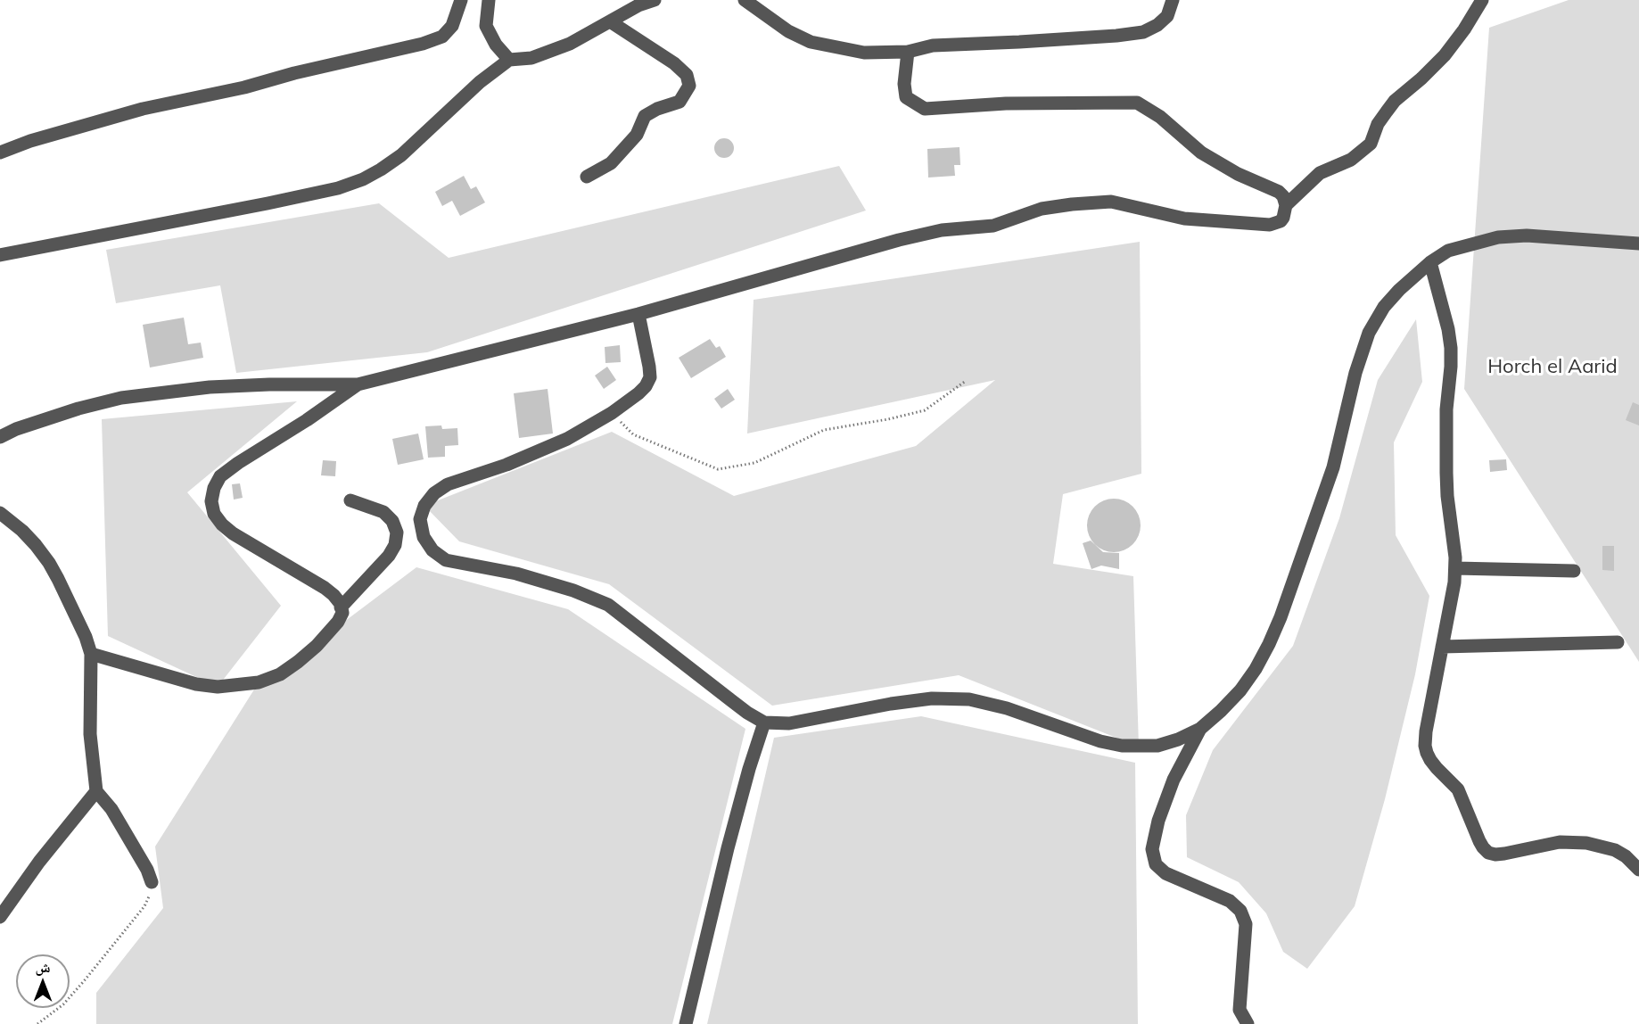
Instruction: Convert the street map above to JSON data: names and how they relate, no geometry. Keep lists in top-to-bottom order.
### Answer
{
  "parks": ["Horch el Aarid"],
  "north": "top"
}
